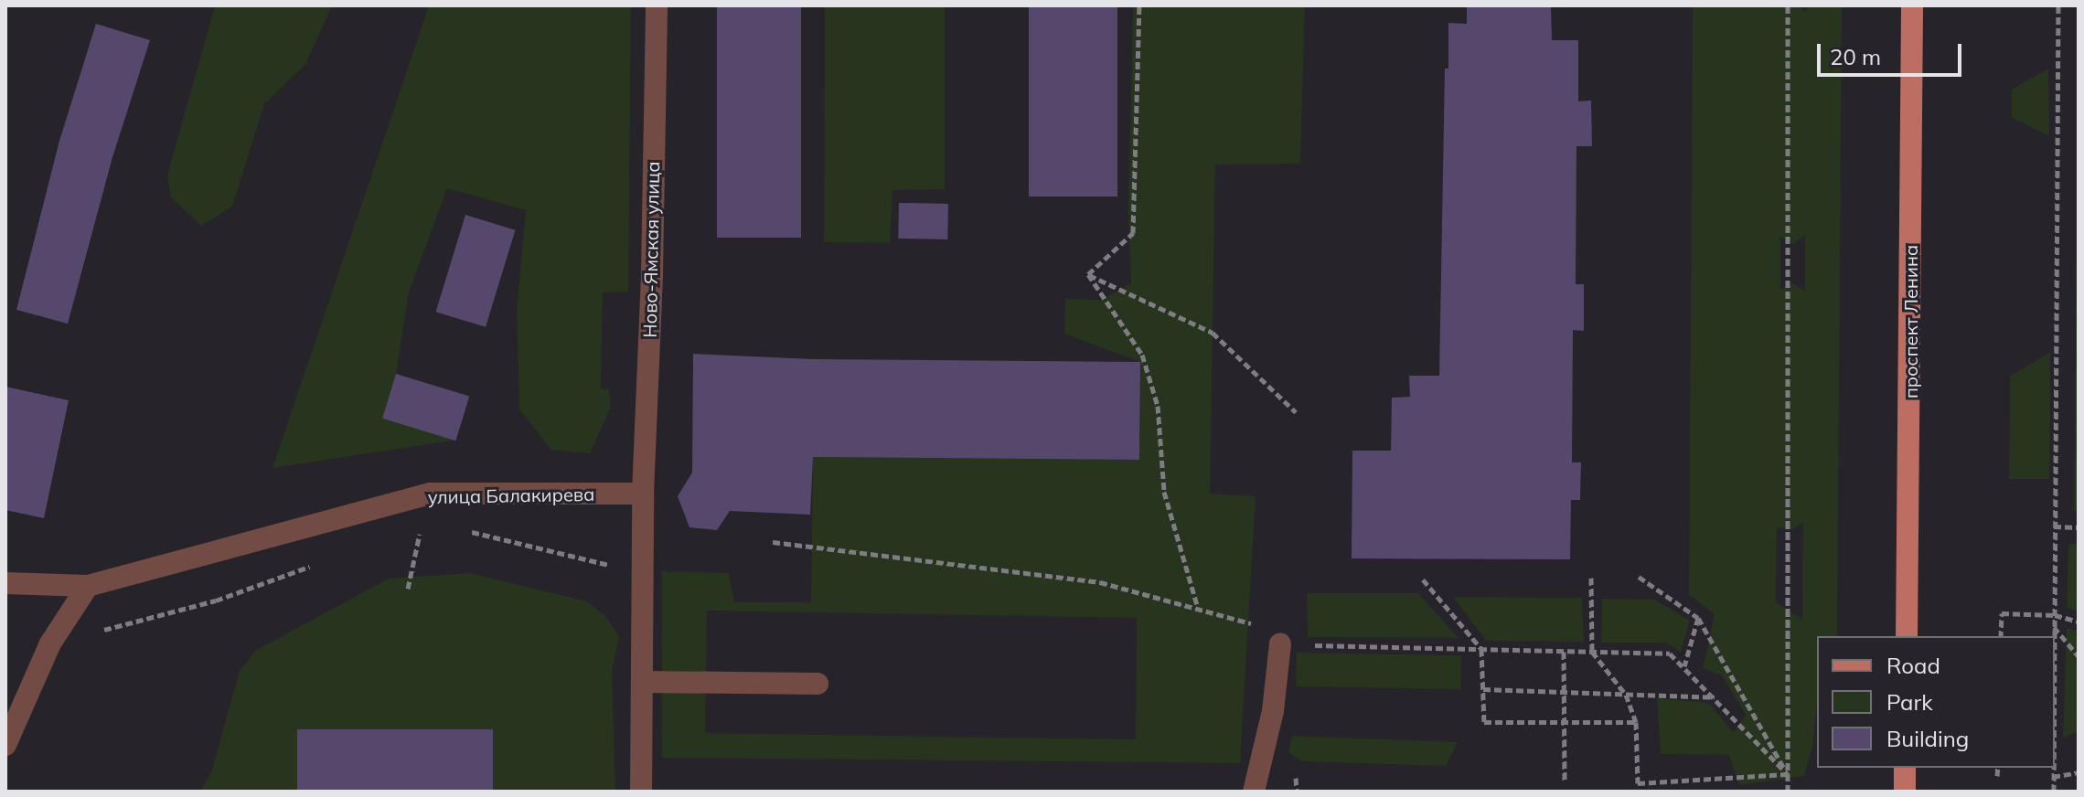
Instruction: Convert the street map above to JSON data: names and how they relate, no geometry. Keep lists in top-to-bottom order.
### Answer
{
  "streets": {
    "main road": ["проспект Ленина"],
    "street": ["Ново-Ямская улица", "улица Балакирева"]
  },
  "crossings": [
    ["Ново-Ямская улица", "улица Балакирева"]
  ],
  "legend": ["Road", "Park", "Building"],
  "scale_bar": "20 m"
}
